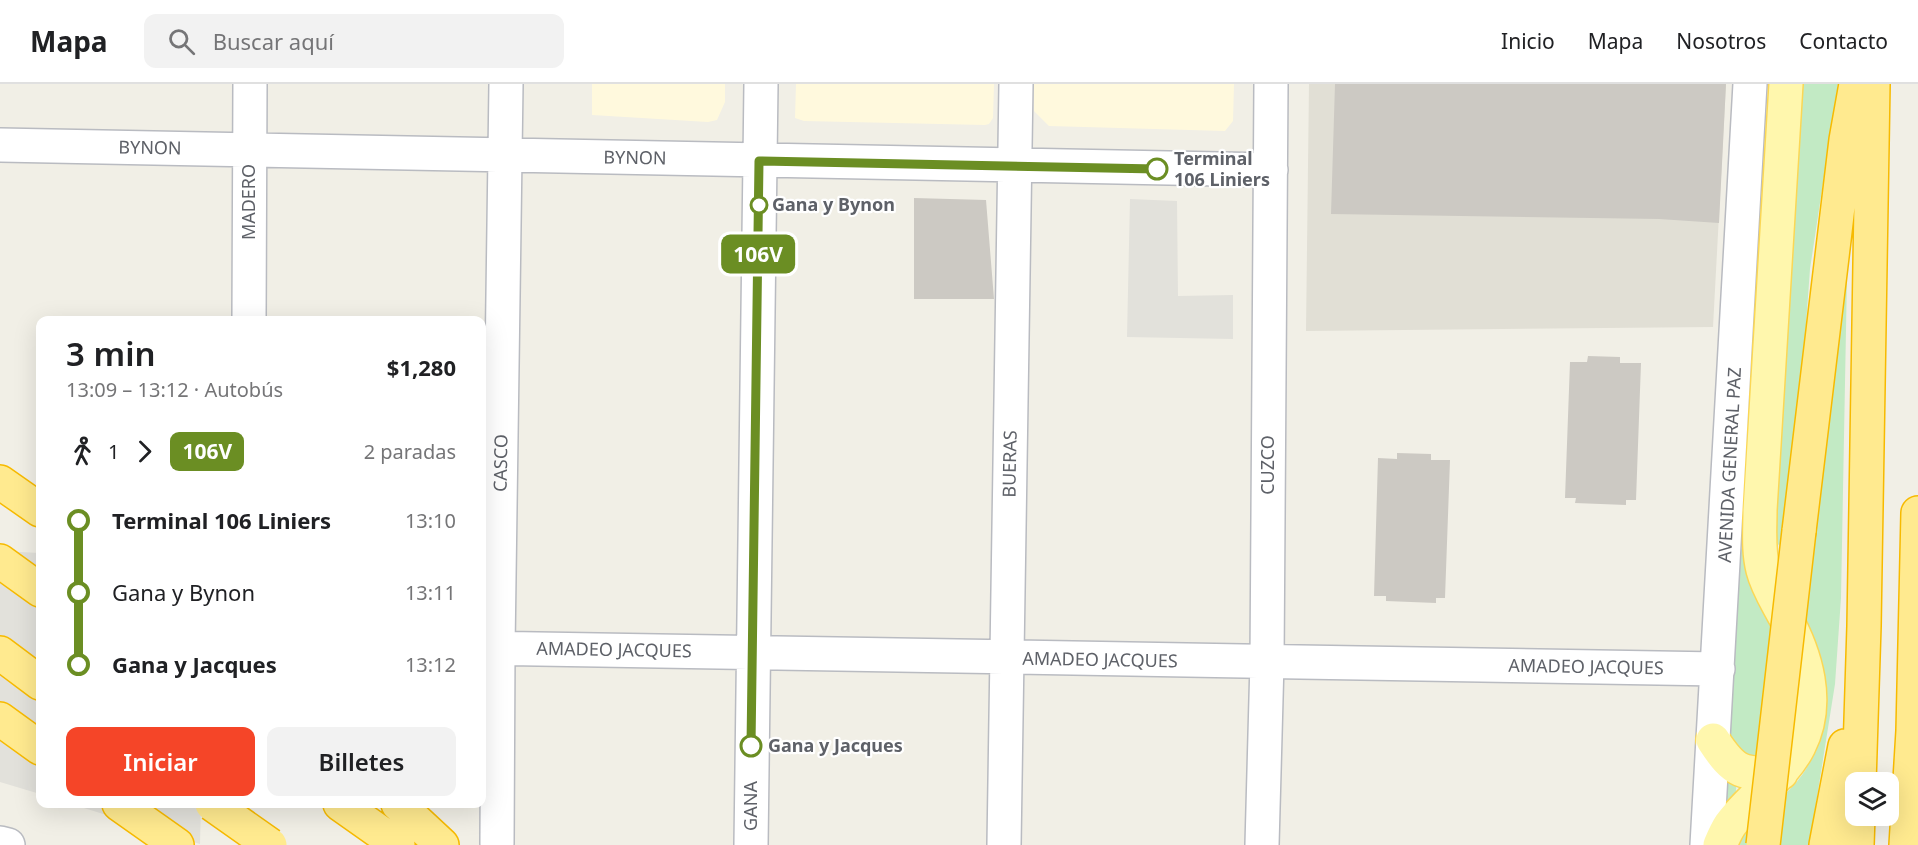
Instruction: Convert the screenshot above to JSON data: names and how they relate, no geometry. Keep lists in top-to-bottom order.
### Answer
{
  "streets": {
    "street": [
      "BYNON",
      "MADERO",
      "CASCO",
      "BUERAS",
      "CUZCO",
      "AVENIDA GENERAL PAZ",
      "AMADEO JACQUES",
      "GANA"
    ]
  },
  "crossings": [
    ["BYNON", "MADERO"],
    ["BYNON", "CASCO"],
    ["BYNON", "BUERAS"],
    ["BYNON", "CUZCO"],
    ["BYNON", "GANA"],
    ["CASCO", "AMADEO JACQUES"],
    ["BUERAS", "AMADEO JACQUES"],
    ["CUZCO", "AMADEO JACQUES"],
    ["AVENIDA GENERAL PAZ", "AMADEO JACQUES"],
    ["AMADEO JACQUES", "GANA"]
  ],
  "places": ["Terminal 106 Liniers", "Gana y Bynon", "Gana y Jacques"],
  "lines": ["bus line 106V"],
  "page": {
    "header": "Mapa",
    "search": "Buscar aquí",
    "nav": [
      "Inicio",
      "Mapa",
      "Nosotros",
      "Contacto"
    ],
    "on_map": "106V",
    "heading": ["3 min", "13:09 – 13:12 · Autobús", "$1,280"],
    "legs": ["1", "106V", "2 paradas"],
    "list": [
      {
        "name": "Terminal 106 Liniers",
        "value": "13:10"
      },
      {
        "name": "Gana y Bynon",
        "value": "13:11"
      },
      {
        "name": "Gana y Jacques",
        "value": "13:12"
      }
    ],
    "buttons": ["Iniciar", "Billetes"]
  }
}
